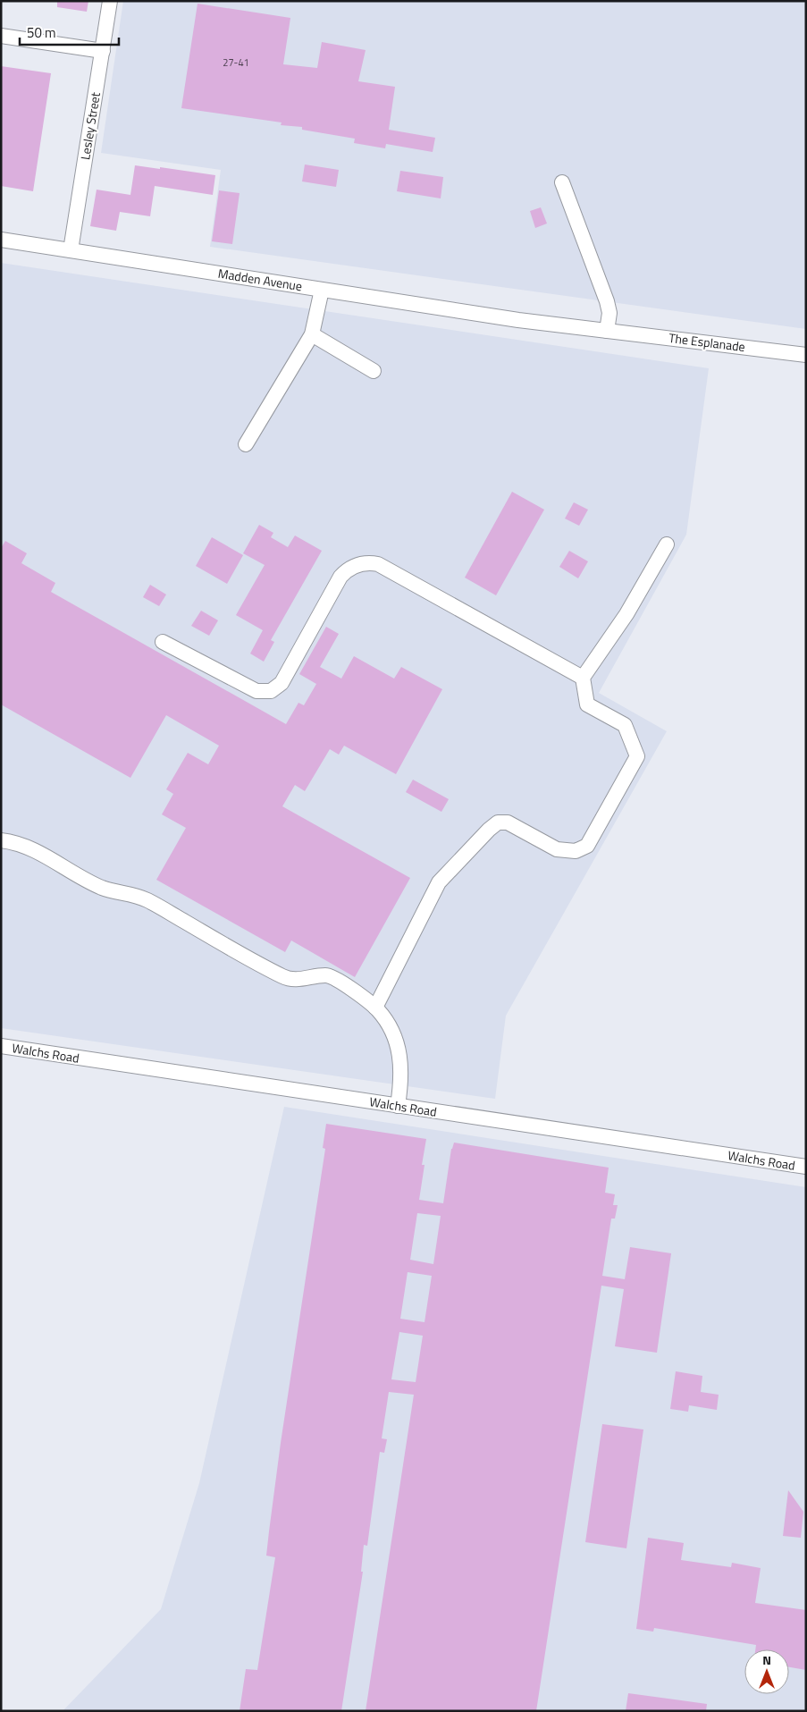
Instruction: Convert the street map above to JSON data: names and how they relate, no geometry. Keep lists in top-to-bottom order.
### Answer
{
  "streets": {
    "street": [
      "Lesley Street",
      "Madden Avenue",
      "The Esplanade",
      "Walchs Road"
    ]
  },
  "crossings": [
    ["Lesley Street", "Madden Avenue"],
    ["Madden Avenue", "The Esplanade"]
  ],
  "house_numbers": ["27-41"],
  "scale_bar": "50 m",
  "north": "top"
}
